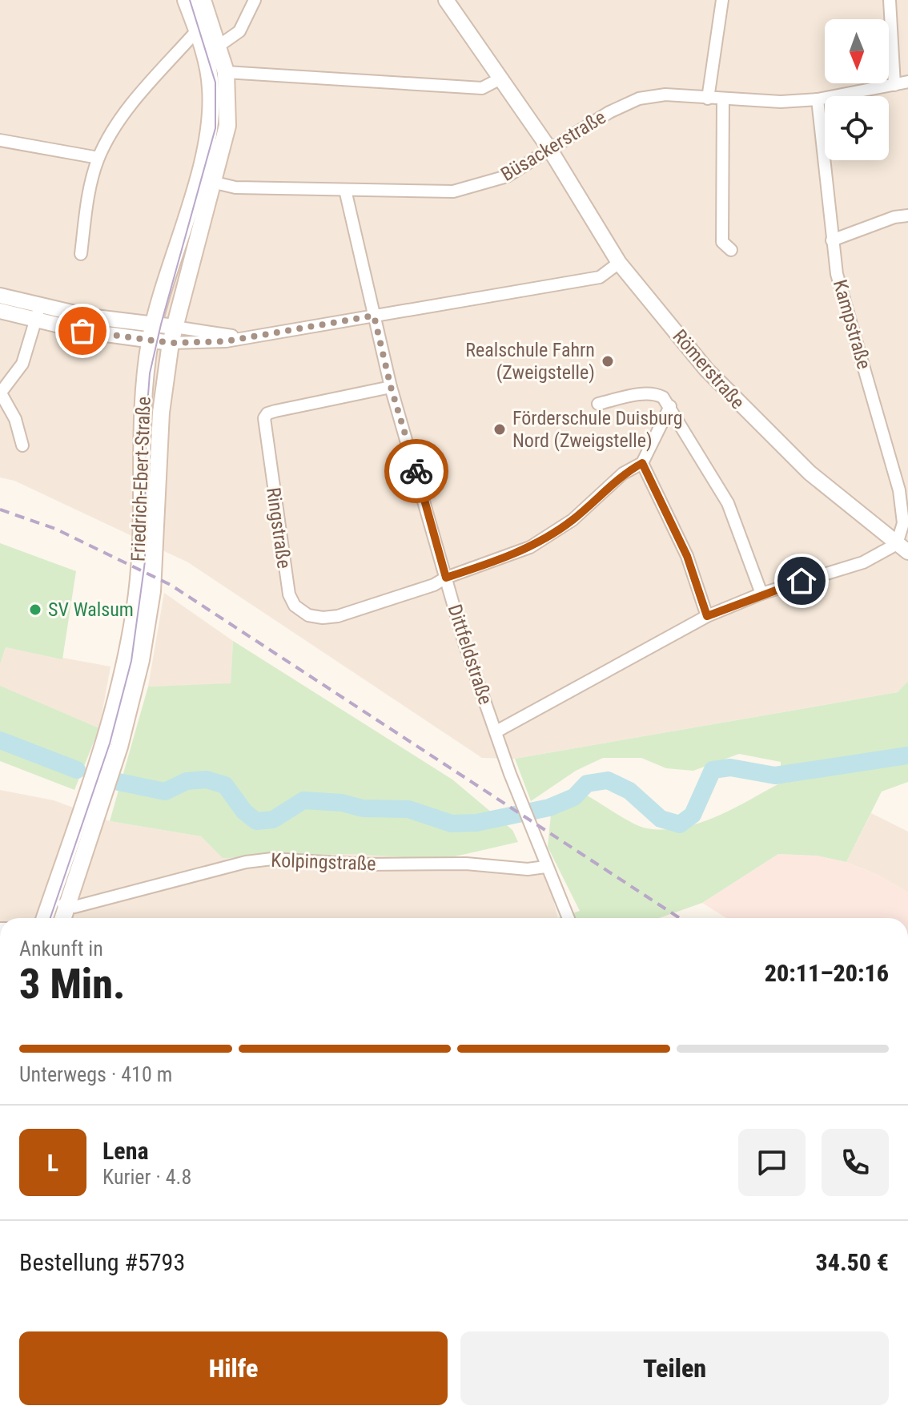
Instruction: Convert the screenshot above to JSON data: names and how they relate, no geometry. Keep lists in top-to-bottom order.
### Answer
{
  "streets": {
    "main road": ["Friedrich-Ebert-Straße"],
    "street": [
      "Büsackerstraße",
      "Kampstraße",
      "Römerstraße",
      "Ringstraße",
      "Dittfeldstraße",
      "Kolpingstraße"
    ]
  },
  "crossings": [
    ["Büsackerstraße", "Kampstraße"],
    ["Büsackerstraße", "Römerstraße"],
    ["Büsackerstraße", "Friedrich-Ebert-Straße"],
    ["Büsackerstraße", "Dittfeldstraße"],
    ["Kampstraße", "Römerstraße"],
    ["Friedrich-Ebert-Straße", "Kolpingstraße"],
    ["Ringstraße", "Dittfeldstraße"],
    ["Dittfeldstraße", "Kolpingstraße"]
  ],
  "places": ["Realschule Fahrn (Zweigstelle)", "Förderschule Duisburg Nord (Zweigstelle)", "SV Walsum"],
  "north": "bottom",
  "page": {
    "heading": ["3 Min.", "Ankunft in", "20:11–20:16"],
    "panel": [
      "Lena",
      "Kurier · 4.8",
      "Bestellung #5793",
      "34.50 €"
    ],
    "bar": "Unterwegs · 410 m",
    "round": "L",
    "buttons": ["Hilfe", "Teilen"]
  }
}
